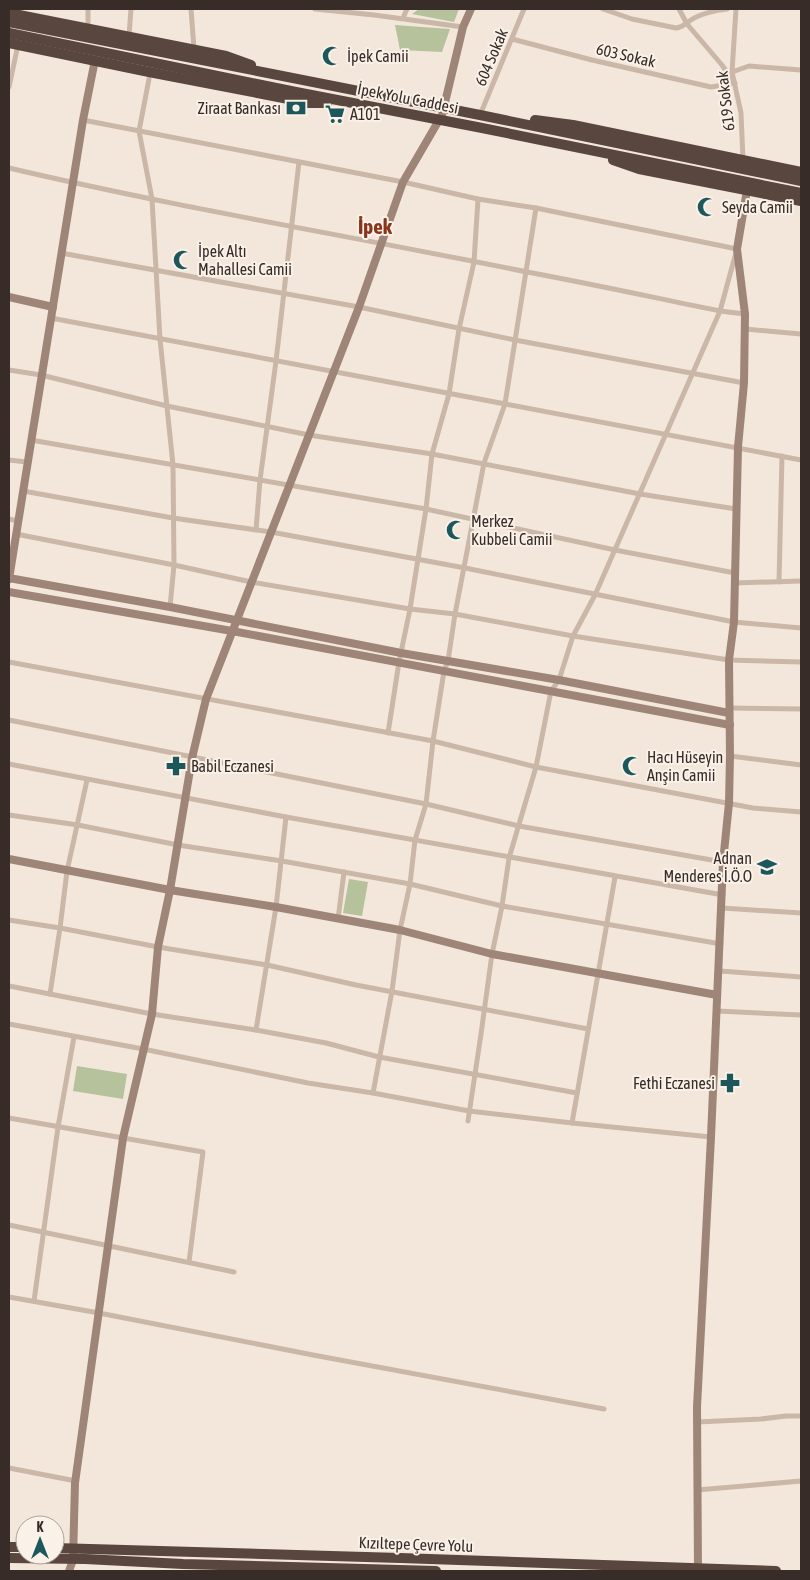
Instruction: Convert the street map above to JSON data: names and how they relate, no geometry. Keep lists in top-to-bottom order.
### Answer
{
  "streets": {
    "highway": ["İpek Yolu Caddesi", "Kızıltepe Çevre Yolu"],
    "street": ["603 Sokak", "604 Sokak", "619 Sokak"]
  },
  "crossings": [
    ["603 Sokak", "604 Sokak"],
    ["603 Sokak", "619 Sokak"],
    ["604 Sokak", "İpek Yolu Caddesi"]
  ],
  "districts": ["İpek"],
  "places": {
    "mosque": [
      "İpek Camii",
      "Seyda Camii",
      "İpek Altı Mahallesi Camii",
      "Merkez Kubbeli Camii",
      "Hacı Hüseyin Anşin Camii"
    ],
    "bank": ["Ziraat Bankası"],
    "supermarket": ["A101"],
    "pharmacy": ["Babil Eczanesi", "Fethi Eczanesi"],
    "school or university": ["Adnan Menderes İ.Ö.O"]
  },
  "north": "top"
}
